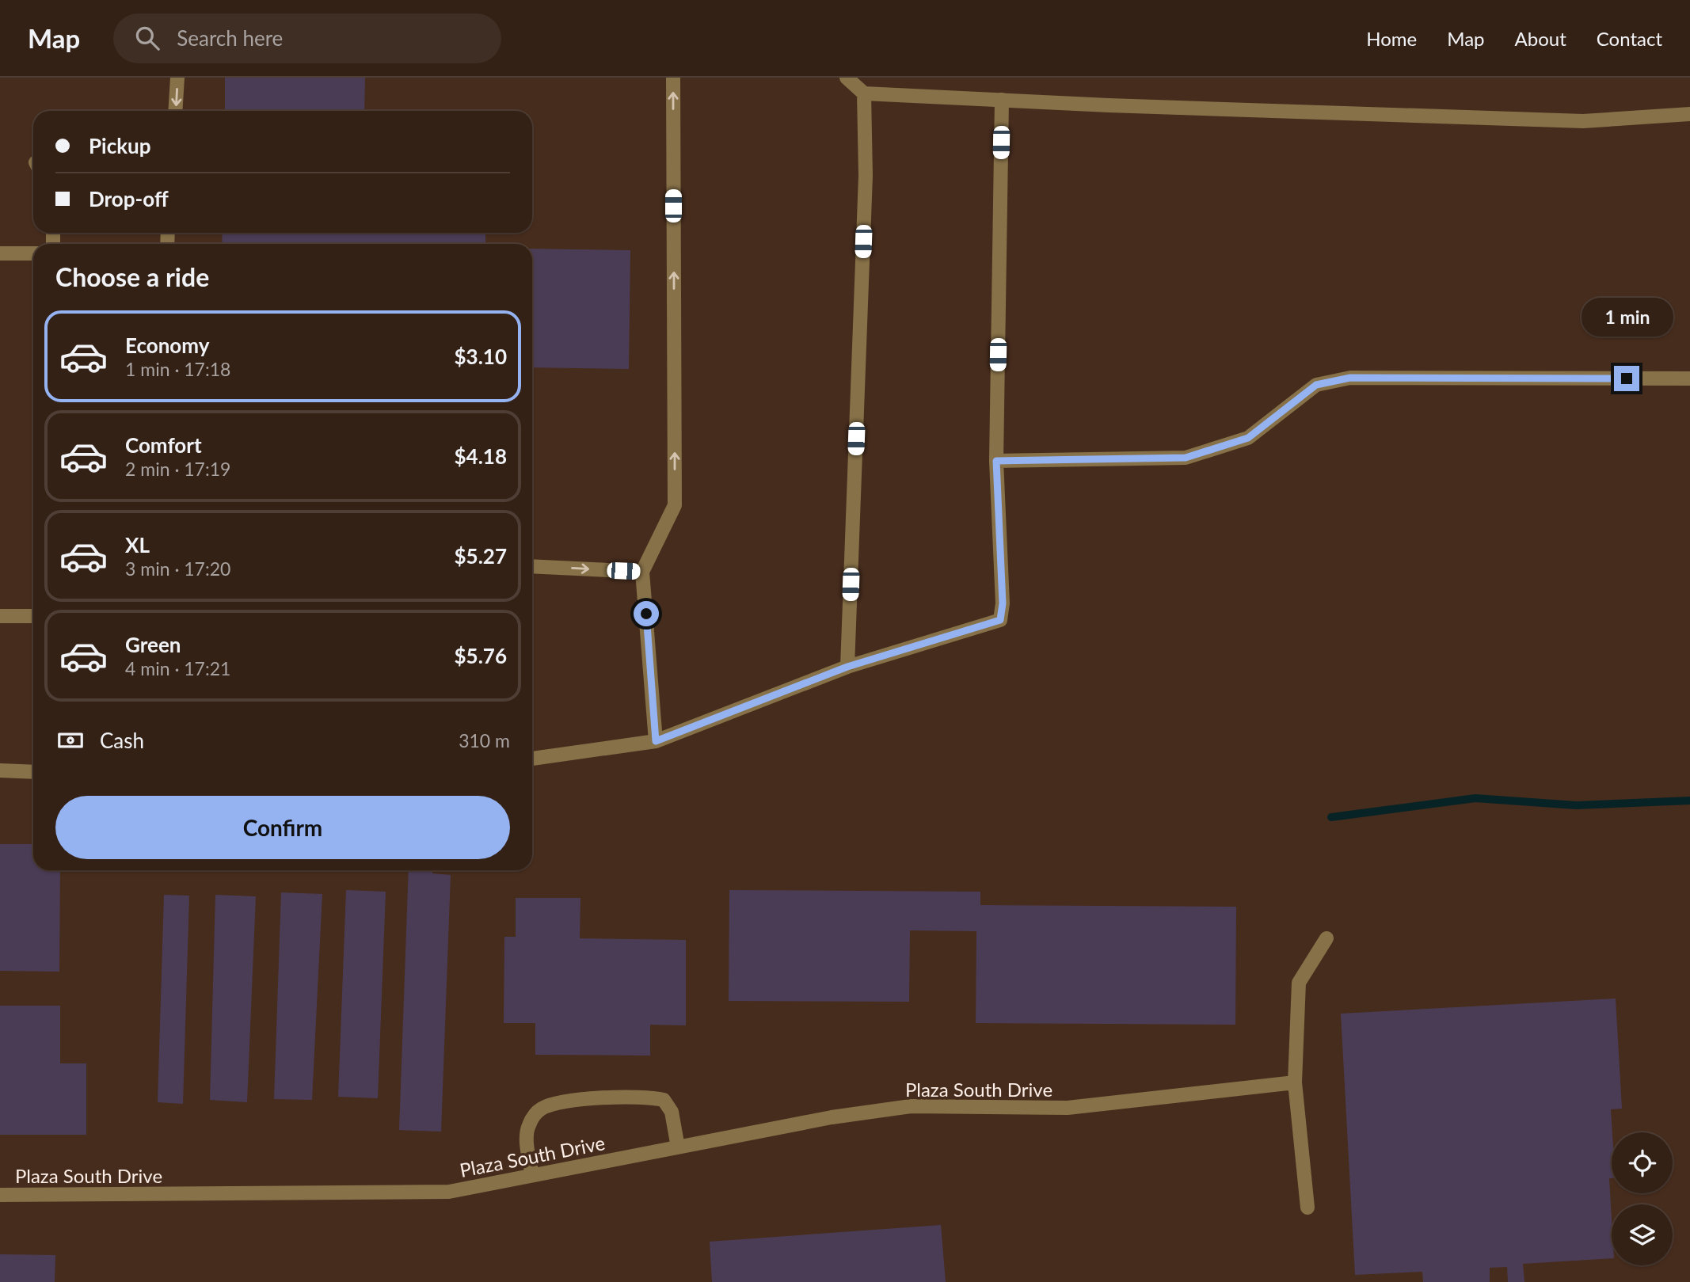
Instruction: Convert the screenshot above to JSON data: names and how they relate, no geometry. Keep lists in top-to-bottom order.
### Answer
{
  "streets": {
    "street": ["Plaza South Drive"]
  },
  "page": {
    "header": "Map",
    "search": "Search here",
    "nav": [
      "Home",
      "Map",
      "About",
      "Contact"
    ],
    "banner": ["Pickup", "Drop-off"],
    "heading": "Choose a ride",
    "bubble": "1 min",
    "list": [
      {
        "name": "Economy",
        "note": "1 min · 17:18",
        "value": "$3.10"
      },
      {
        "name": "Comfort",
        "note": "2 min · 17:19",
        "value": "$4.18"
      },
      {
        "name": "XL",
        "note": "3 min · 17:20",
        "value": "$5.27"
      },
      {
        "name": "Green",
        "note": "4 min · 17:21",
        "value": "$5.76"
      }
    ],
    "pay": ["Cash", "310 m"],
    "buttons": "Confirm"
  }
}
